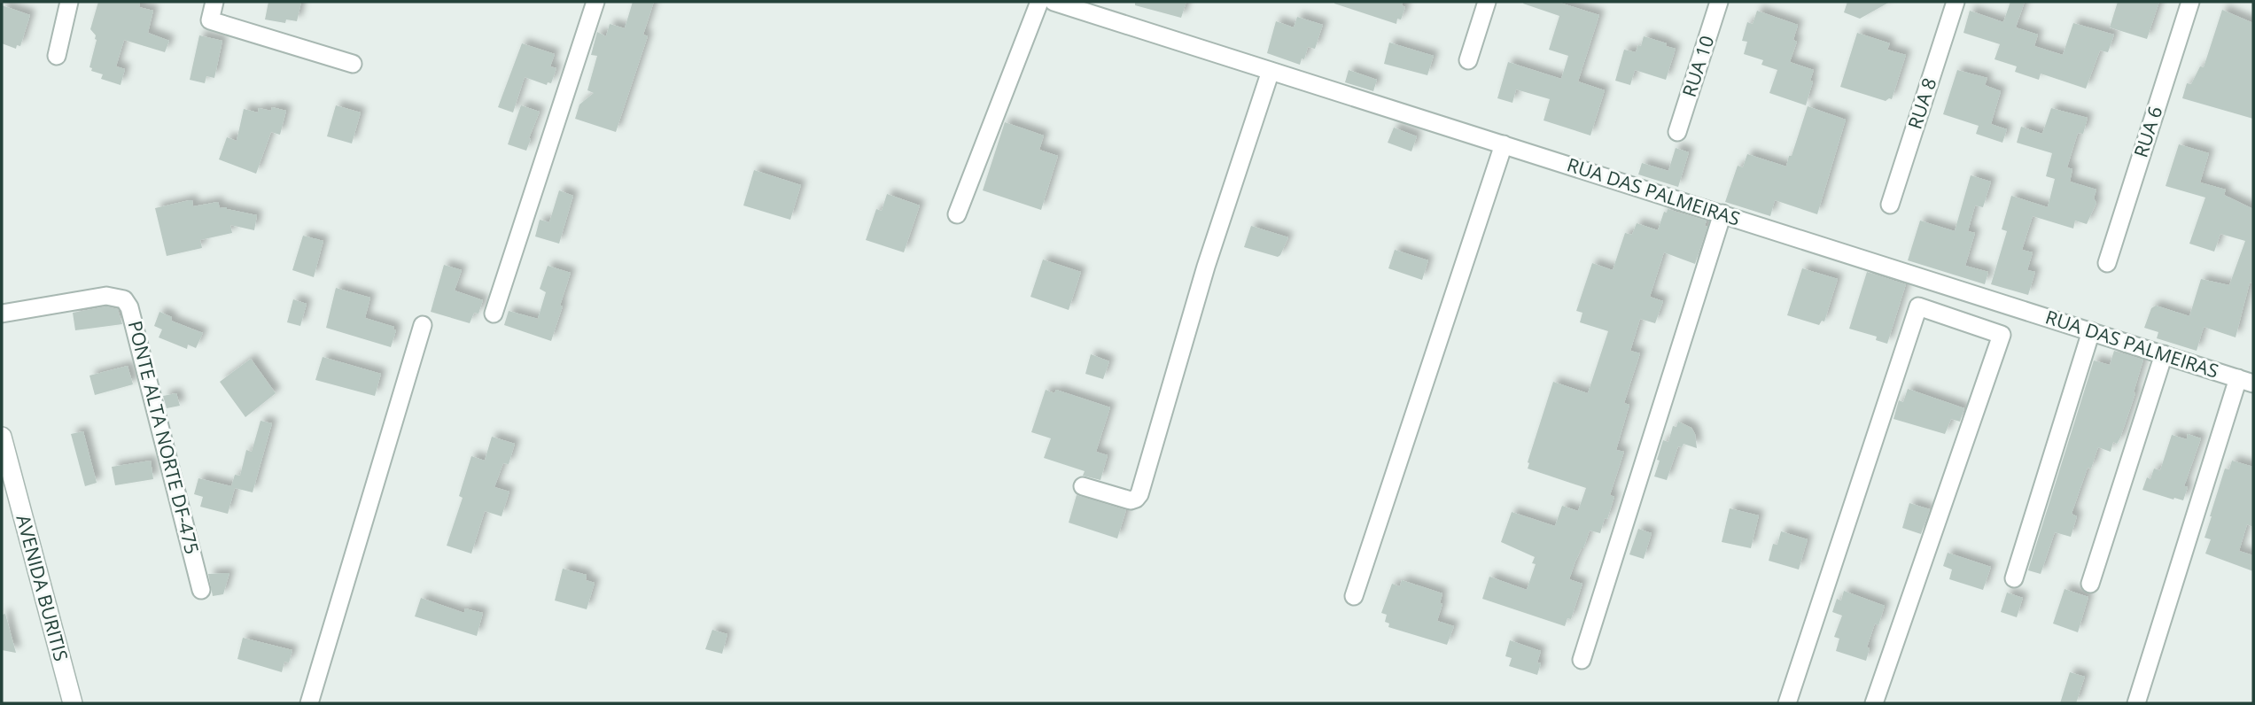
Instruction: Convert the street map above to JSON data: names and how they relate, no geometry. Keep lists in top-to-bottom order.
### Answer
{
  "streets": {
    "street": [
      "RUA 10",
      "RUA 8",
      "RUA 6",
      "RUA DAS PALMEIRAS",
      "PONTE ALTA NORTE DF-475",
      "AVENIDA BURITIS"
    ]
  }
}
